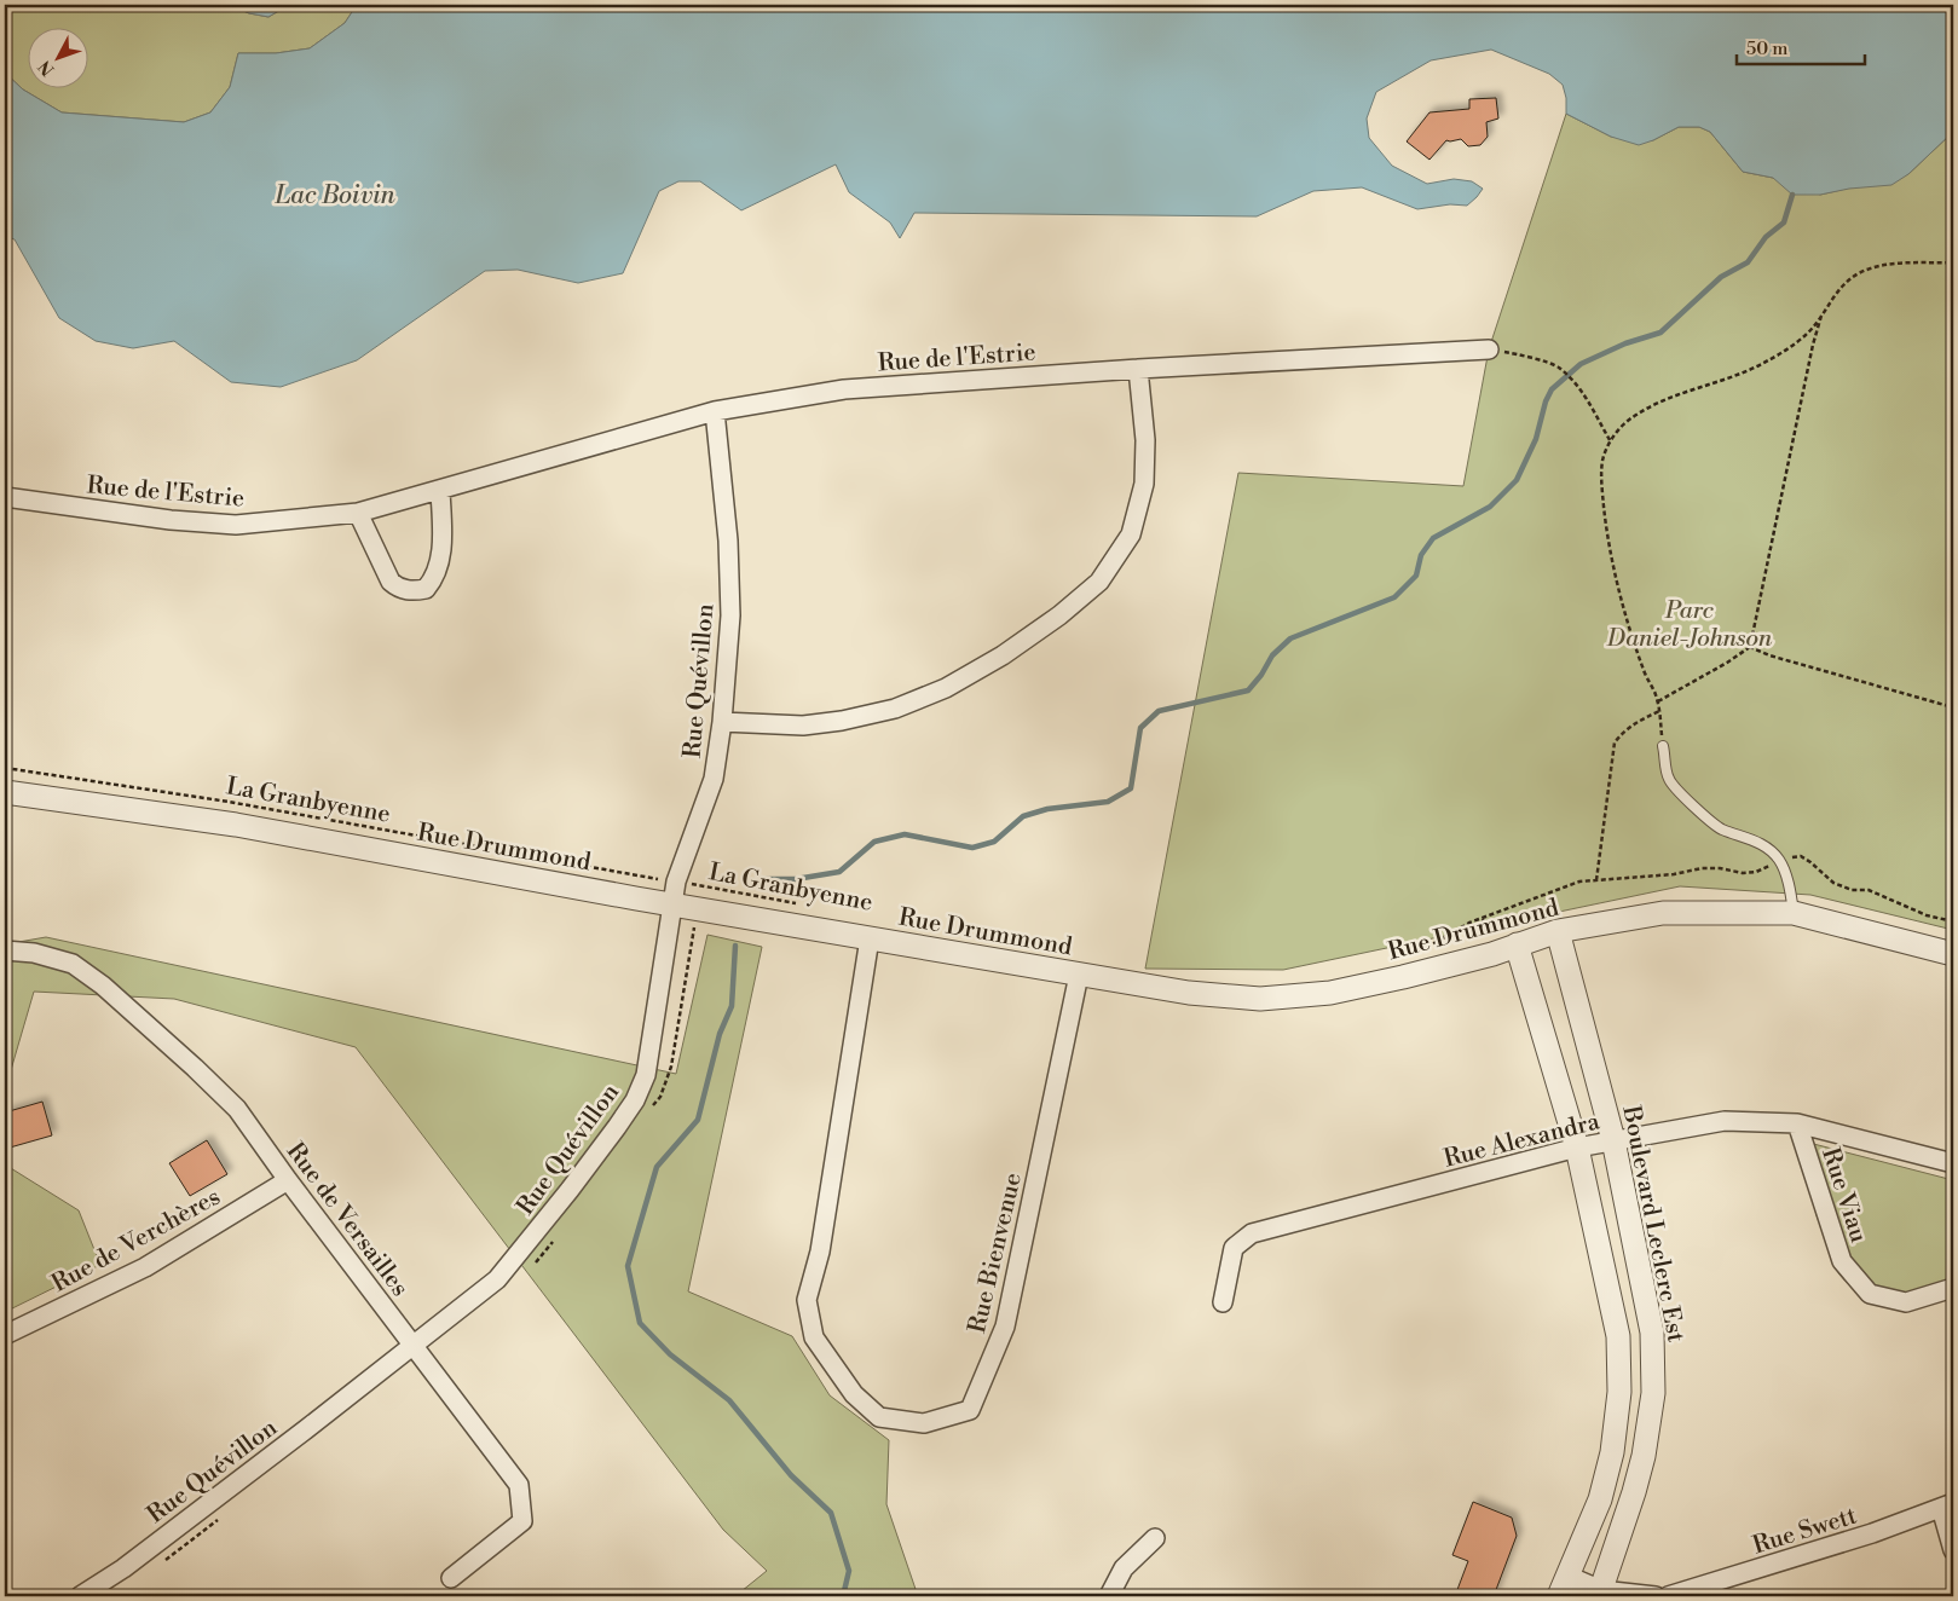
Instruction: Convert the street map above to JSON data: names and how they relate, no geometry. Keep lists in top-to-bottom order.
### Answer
{
  "streets": {
    "street": [
      "Rue de l'Estrie",
      "Rue Quévillon",
      "Rue Drummond",
      "Rue Alexandra",
      "Rue Viau",
      "Rue de Versailles",
      "Boulevard Leclerc Est",
      "Rue de Verchères",
      "Rue Bienvenue",
      "Rue Swett"
    ],
    "path": ["La Granbyenne"]
  },
  "crossings": [
    ["Rue de l'Estrie", "Rue Quévillon"],
    ["Rue Quévillon", "La Granbyenne"],
    ["Rue Quévillon", "Rue Drummond"],
    ["Rue Quévillon", "Rue de Versailles"],
    ["Rue Drummond", "Boulevard Leclerc Est"],
    ["Rue Drummond", "Rue Bienvenue"],
    ["Rue Alexandra", "Rue Viau"],
    ["Rue Alexandra", "Boulevard Leclerc Est"],
    ["Rue de Versailles", "Rue de Verchères"]
  ],
  "water": ["Lac Boivin"],
  "parks": ["Parc Daniel-Johnson"],
  "scale_bar": "50 m",
  "north": "bottom left"
}
